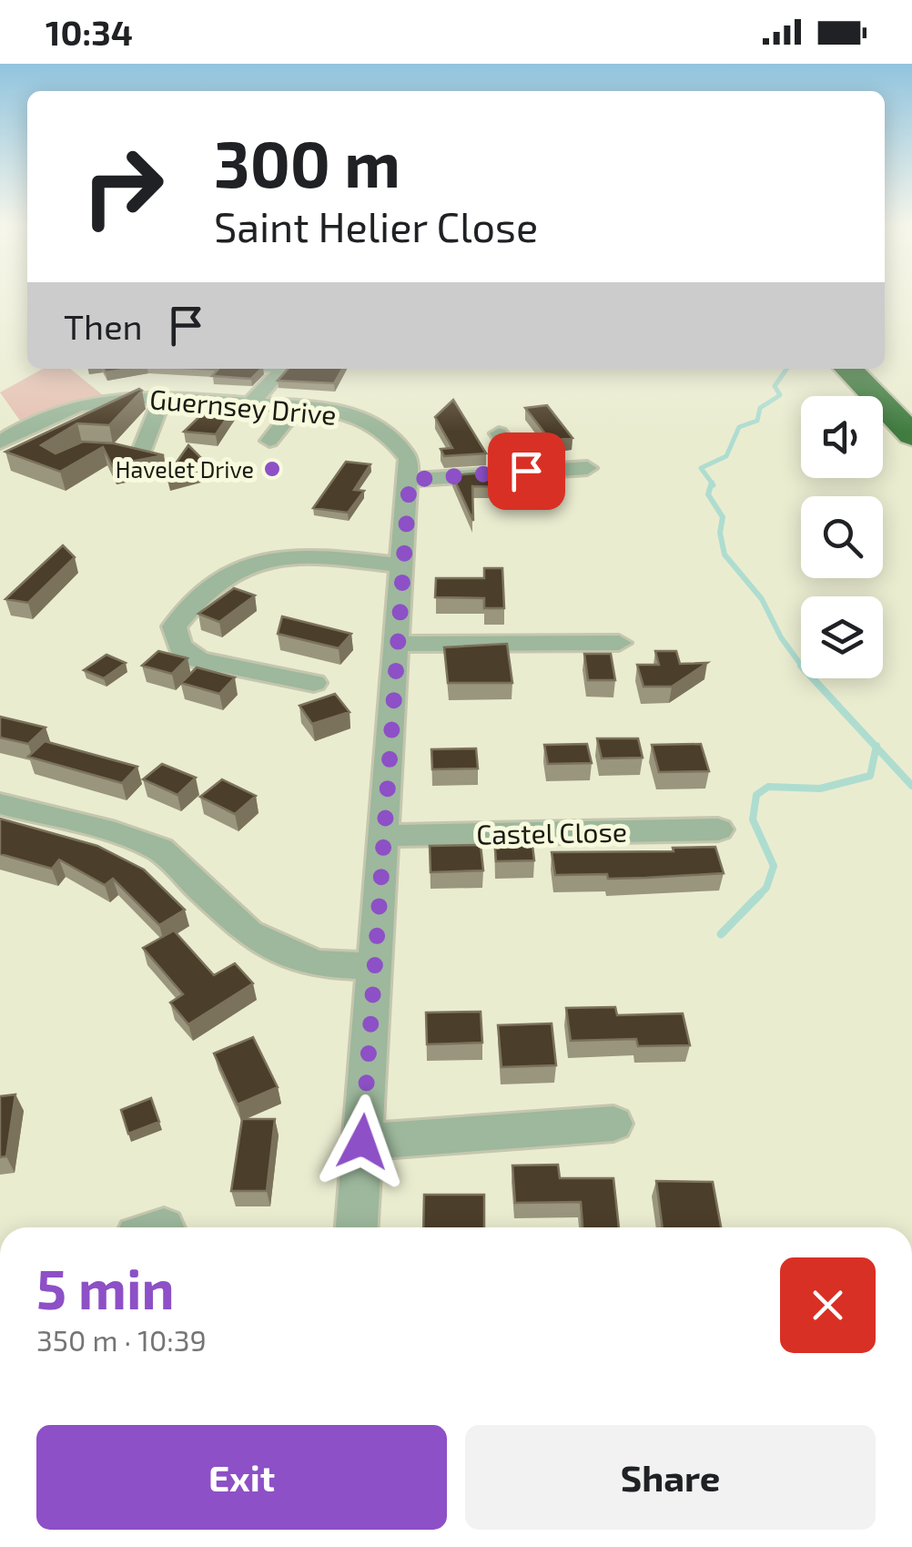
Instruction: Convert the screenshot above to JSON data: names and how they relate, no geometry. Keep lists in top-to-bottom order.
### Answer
{
  "streets": {
    "street": ["Guernsey Drive", "Castel Close"]
  },
  "crossings": [
    ["Guernsey Drive", "Castel Close"]
  ],
  "places": ["Havelet Drive"],
  "page": {
    "status": "10:34",
    "turn": ["300 m", "Saint Helier Close"],
    "then": "Then",
    "heading": ["5 min", "350 m · 10:39"],
    "buttons": ["Exit", "Share"]
  }
}
